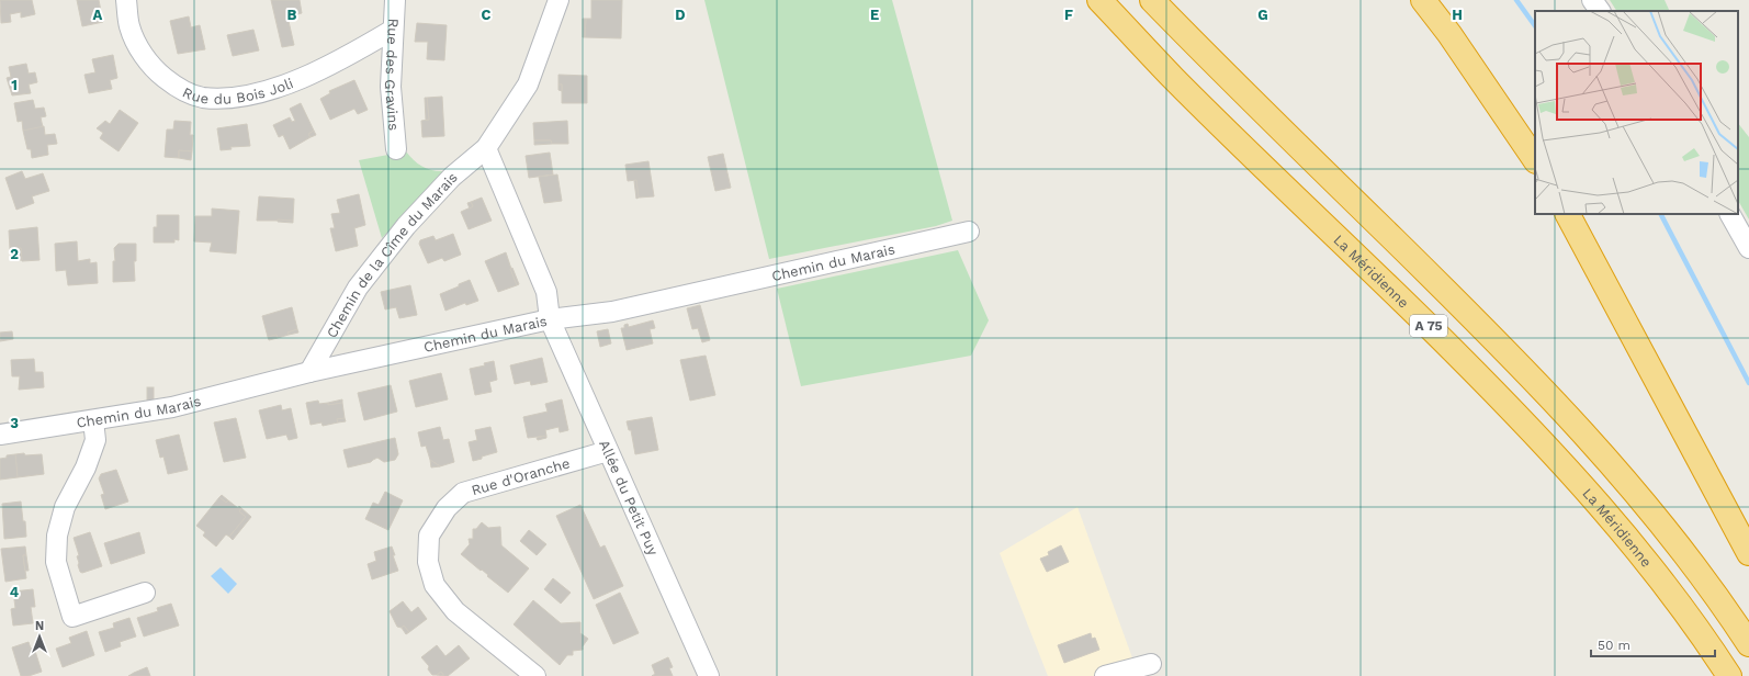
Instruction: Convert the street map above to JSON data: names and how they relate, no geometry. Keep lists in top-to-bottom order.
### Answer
{
  "streets": {
    "highway": ["La Méridienne", "A 75"],
    "street": [
      "Rue des Gravins",
      "Rue du Bois Joli",
      "Chemin de la Cîme du Marais",
      "Chemin du Marais",
      "Rue d'Oranche",
      "Allée du Petit Puy"
    ]
  },
  "crossings": [
    ["Rue des Gravins", "Rue du Bois Joli"],
    ["Chemin de la Cîme du Marais", "Chemin du Marais"],
    ["Chemin du Marais", "Allée du Petit Puy"],
    ["Rue d'Oranche", "Allée du Petit Puy"]
  ],
  "scale_bar": "50 m",
  "north": "top",
  "grid": {
    "columns": [
      "A",
      "B",
      "C",
      "D",
      "E",
      "F",
      "G",
      "H"
    ],
    "rows": [
      "1",
      "2",
      "3",
      "4"
    ]
  }
}
